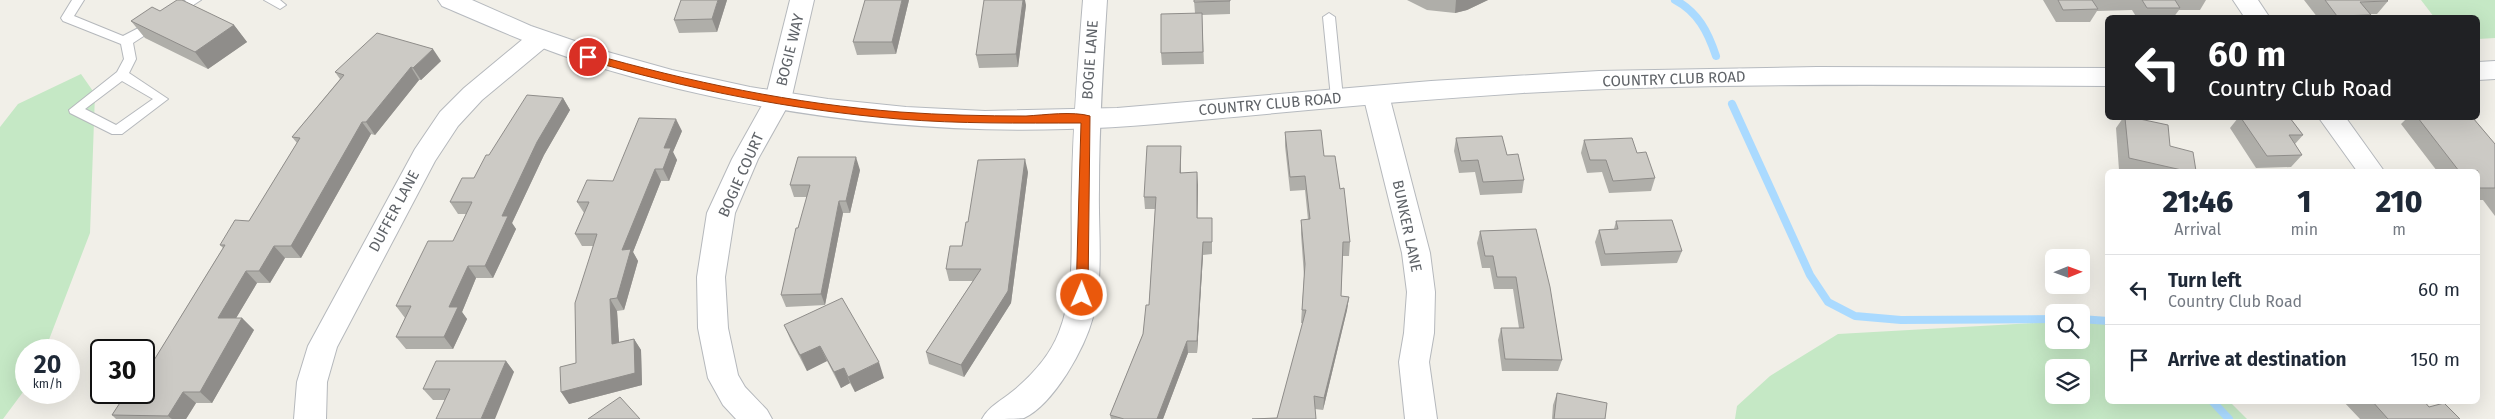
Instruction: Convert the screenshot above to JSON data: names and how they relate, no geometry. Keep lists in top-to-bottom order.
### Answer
{
  "streets": {
    "street": [
      "BOGIE WAY",
      "BOGIE LANE",
      "COUNTRY CLUB ROAD",
      "BOGIE COURT",
      "DUFFER LANE",
      "BUNKER LANE"
    ]
  },
  "crossings": [
    ["BOGIE WAY", "COUNTRY CLUB ROAD"],
    ["BOGIE WAY", "BOGIE COURT"],
    ["BOGIE LANE", "COUNTRY CLUB ROAD"],
    ["COUNTRY CLUB ROAD", "BOGIE COURT"],
    ["COUNTRY CLUB ROAD", "DUFFER LANE"],
    ["COUNTRY CLUB ROAD", "BUNKER LANE"]
  ],
  "north": "right",
  "page": {
    "turn": ["60 m", "Country Club Road"],
    "eta": [
      "21:46",
      "Arrival",
      "1",
      "min",
      "210",
      "m"
    ],
    "list": [
      {
        "name": "Turn left",
        "note": "Country Club Road",
        "value": "60 m"
      },
      {
        "name": "Arrive at destination",
        "value": "150 m"
      }
    ],
    "speed": "20 km/h",
    "limit": "30"
  }
}
